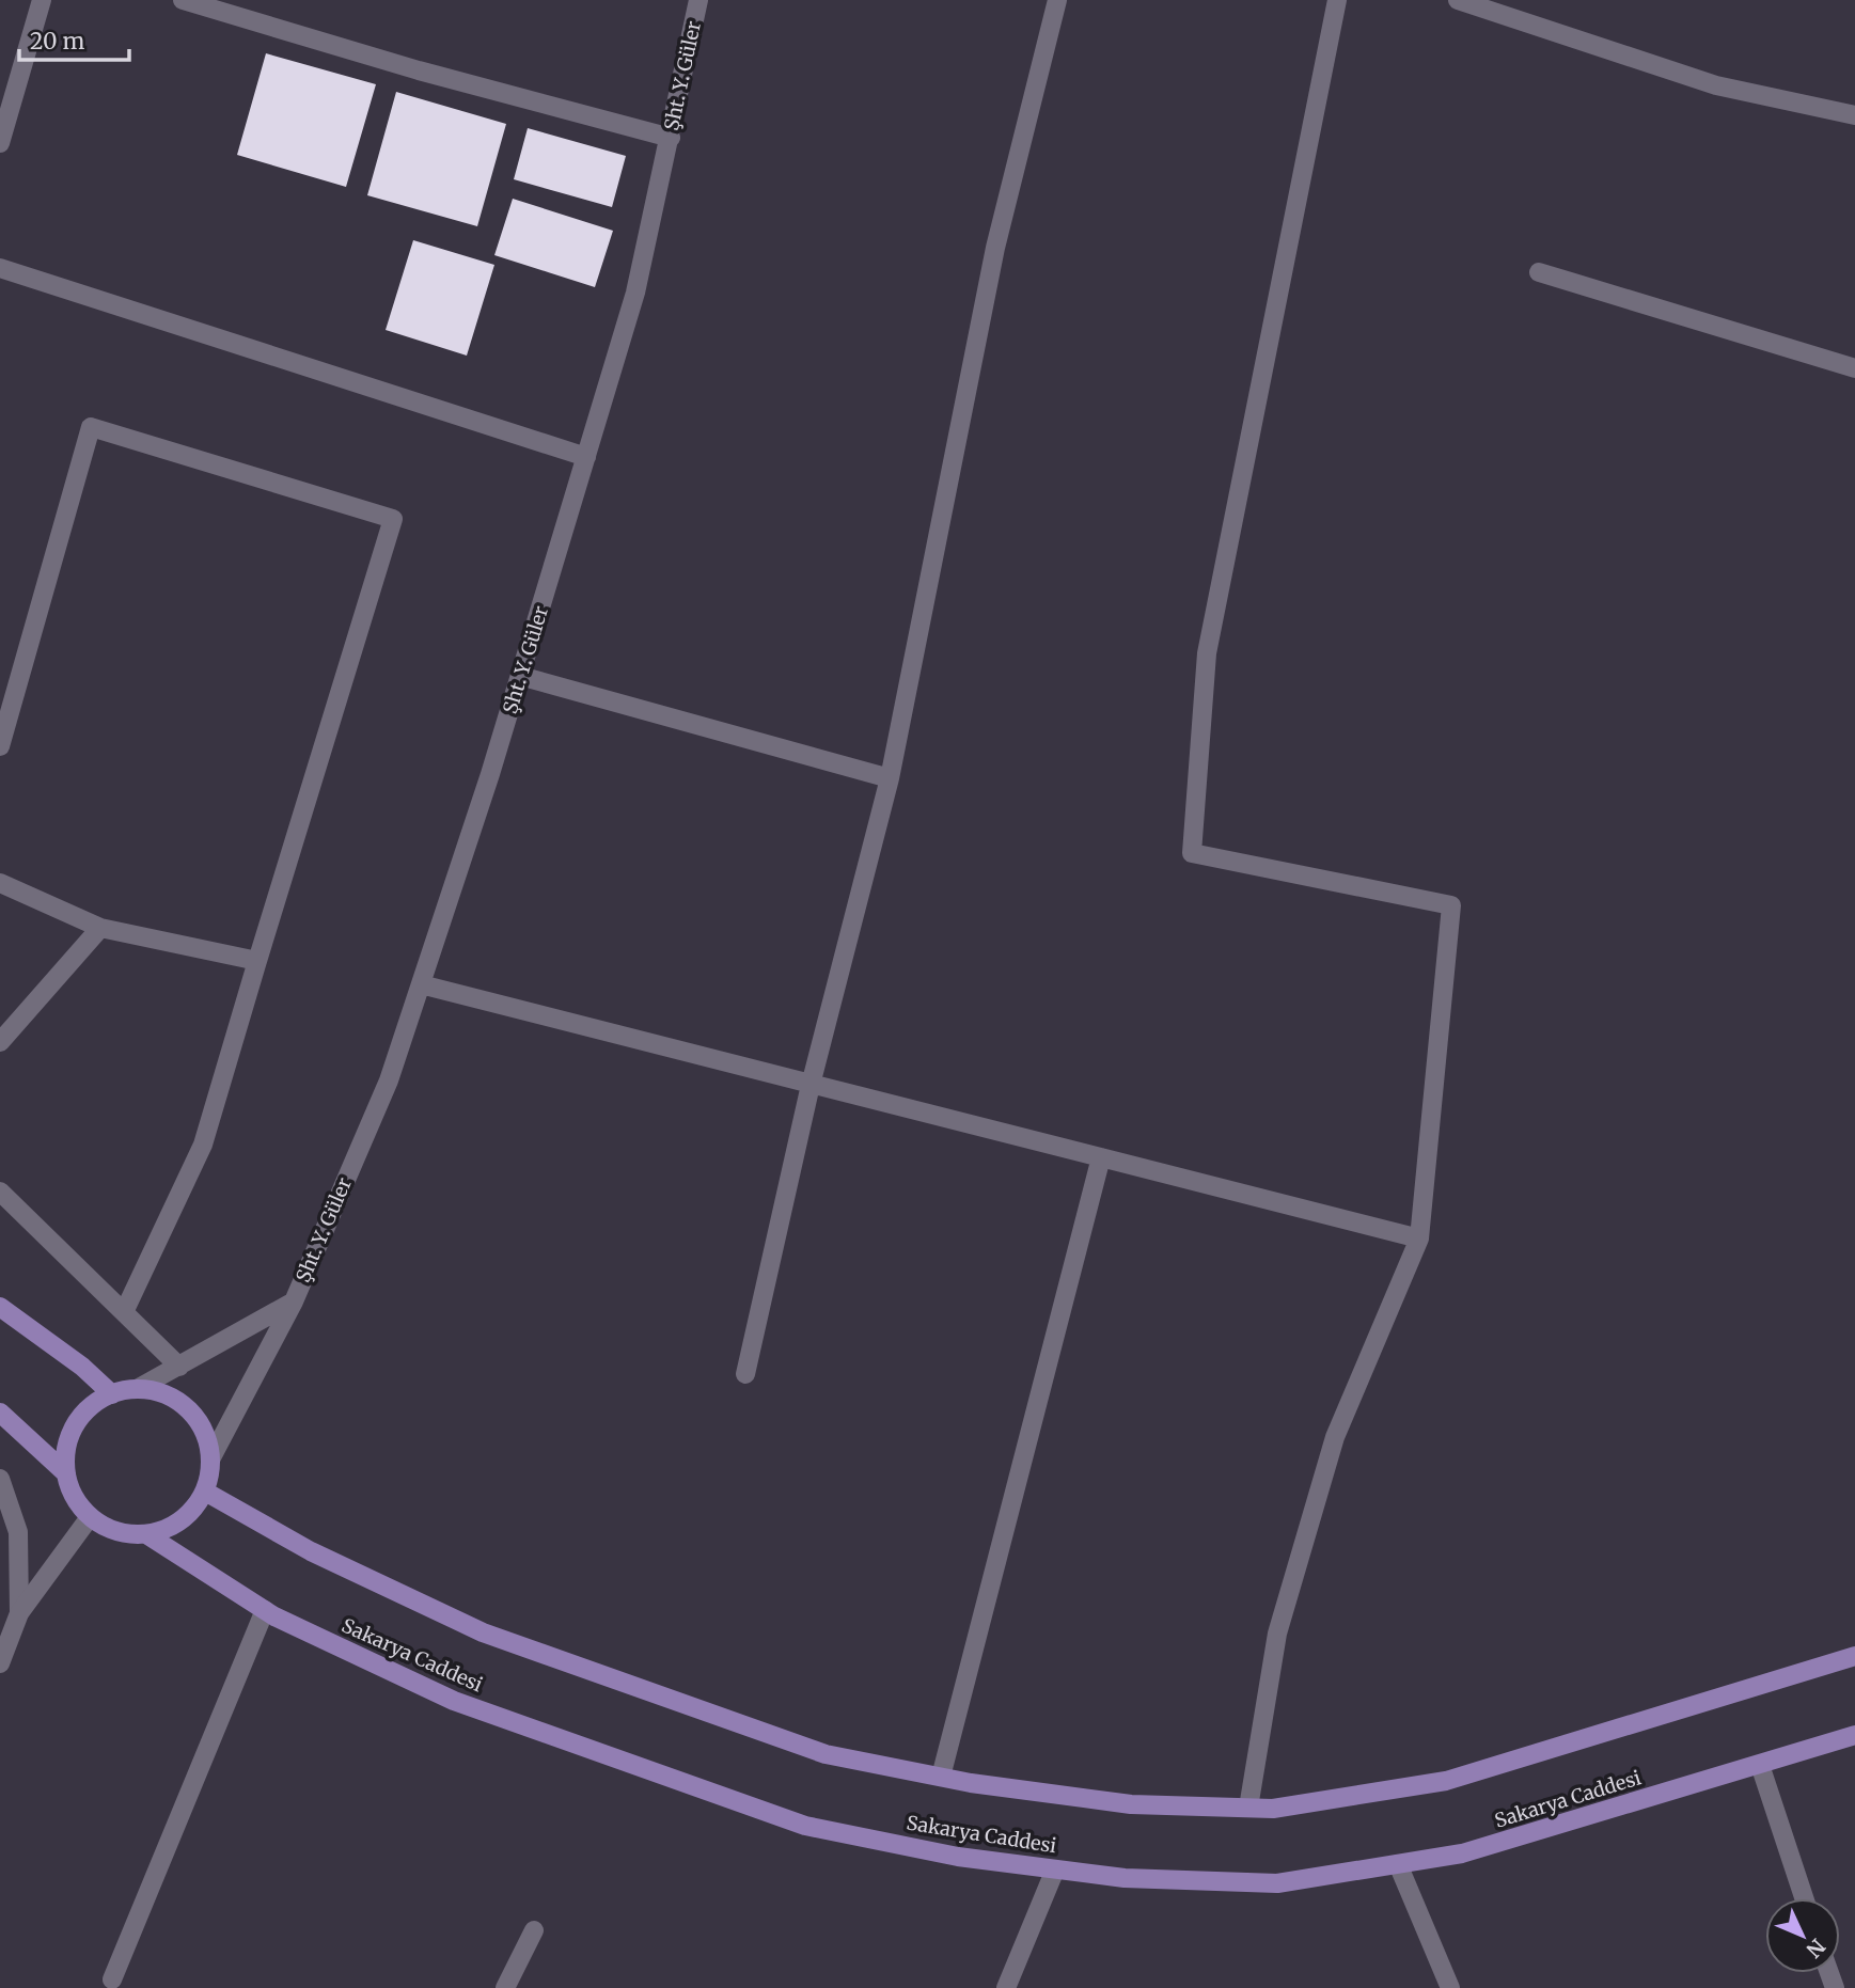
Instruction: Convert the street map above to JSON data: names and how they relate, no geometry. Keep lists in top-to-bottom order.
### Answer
{
  "streets": {
    "main road": ["Sakarya Caddesi"],
    "street": ["Şht. Y. Güler"]
  },
  "crossings": [
    ["Şht. Y. Güler", "Sakarya Caddesi"]
  ],
  "scale_bar": "20 m",
  "north": "bottom right"
}
